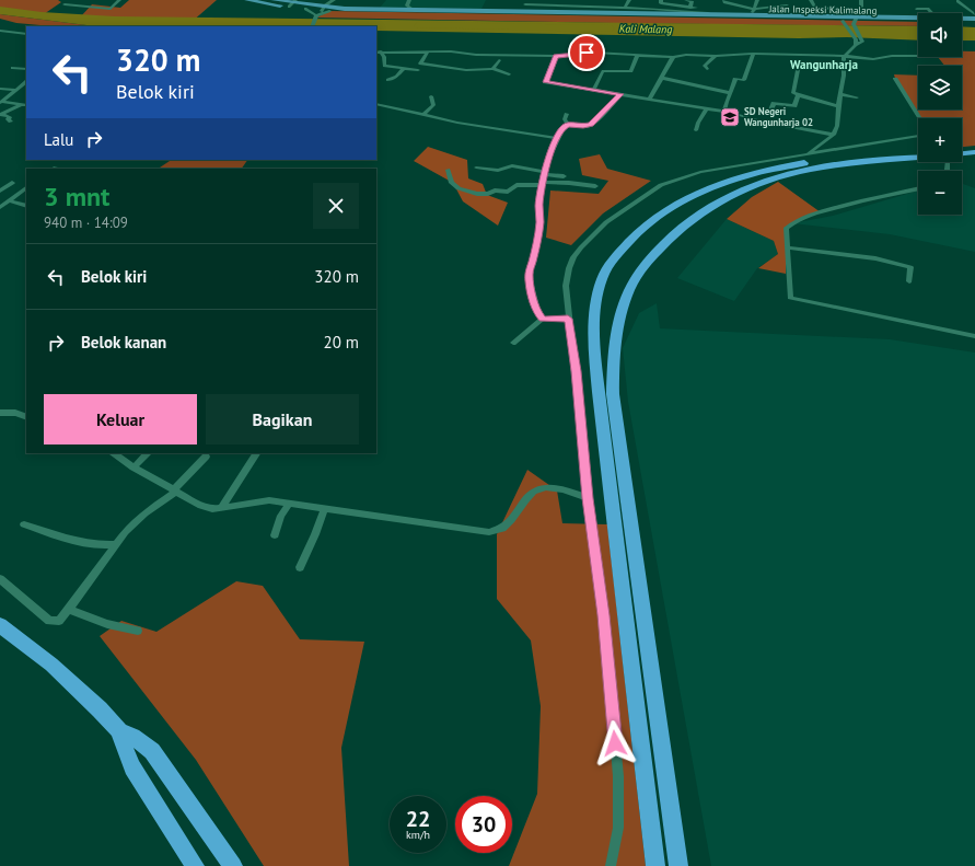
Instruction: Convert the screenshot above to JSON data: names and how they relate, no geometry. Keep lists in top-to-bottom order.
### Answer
{
  "streets": {
    "main road": ["Jalan Inspeksi Kalimalang"]
  },
  "districts": ["Wangunharja"],
  "water": ["Kali Malang"],
  "places": {
    "school or university": ["SD Negeri Wangunharja 02"]
  },
  "page": {
    "map_buttons": ["+", "−"],
    "turn": ["320 m", "Belok kiri"],
    "then": "Lalu",
    "heading": ["3 mnt", "940 m · 14:09"],
    "list": [
      {
        "name": "Belok kiri",
        "value": "320 m"
      },
      {
        "name": "Belok kanan",
        "value": "20 m"
      }
    ],
    "buttons": ["Keluar", "Bagikan"],
    "speed": "22 km/h",
    "limit": "30"
  }
}
